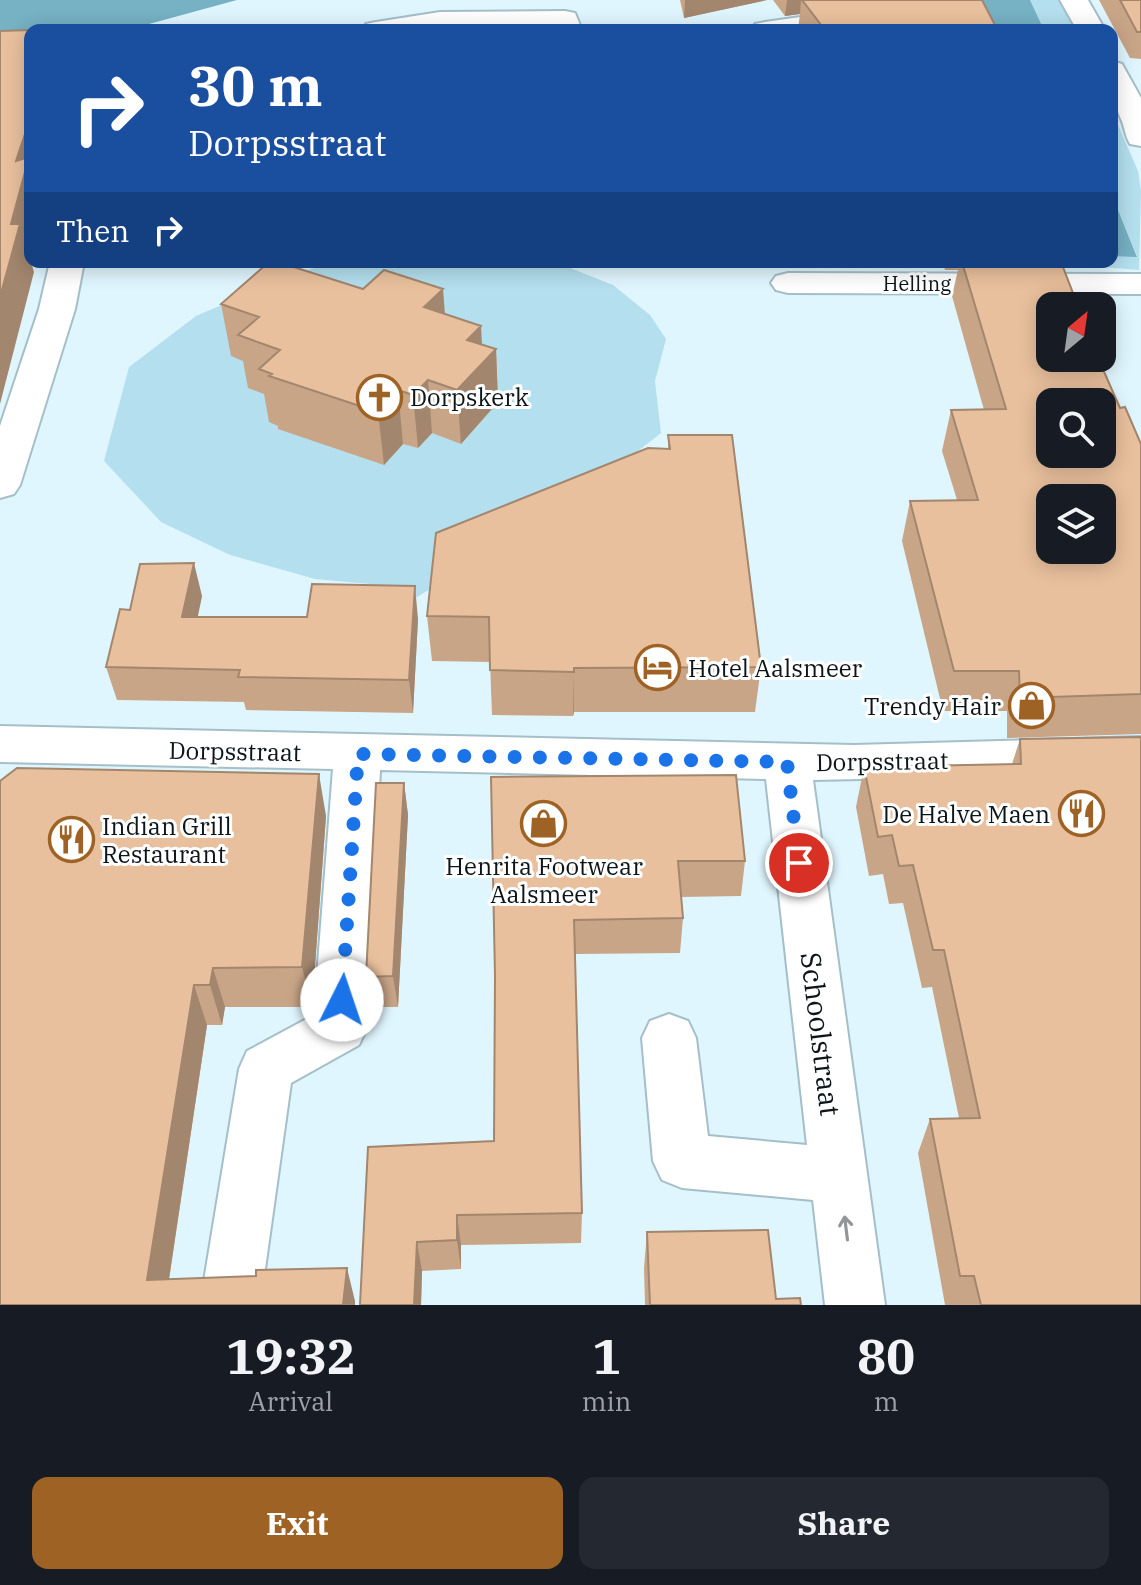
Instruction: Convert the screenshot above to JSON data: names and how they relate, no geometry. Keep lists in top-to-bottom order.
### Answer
{
  "streets": {
    "street": ["Helling", "Dorpsstraat", "Schoolstraat"]
  },
  "crossings": [
    ["Dorpsstraat", "Schoolstraat"]
  ],
  "places": {
    "church": ["Dorpskerk"],
    "hotel": ["Hotel Aalsmeer"],
    "shop": ["Trendy Hair", "Henrita Footwear Aalsmeer"],
    "restaurant": ["De Halve Maen", "Indian Grill Restaurant"]
  },
  "north": "top right",
  "page": {
    "turn": ["30 m", "Dorpsstraat"],
    "then": "Then",
    "eta": [
      "19:32",
      "Arrival",
      "1",
      "min",
      "80",
      "m"
    ],
    "buttons": ["Exit", "Share"]
  }
}
